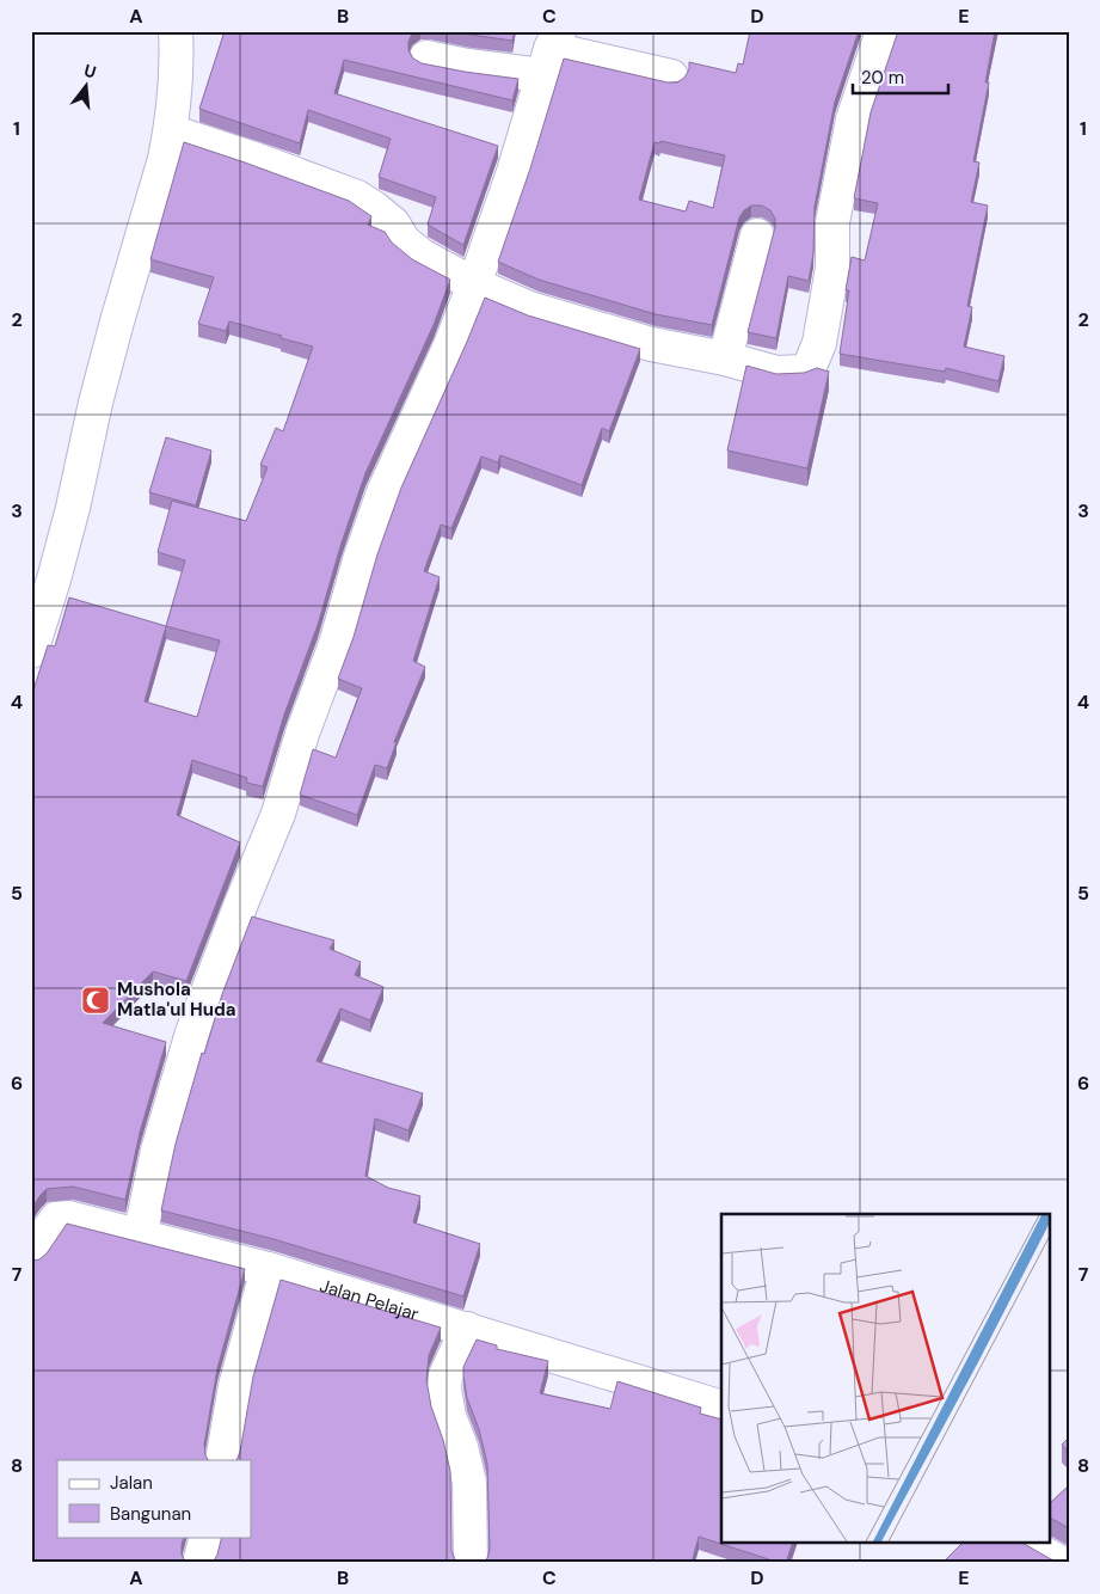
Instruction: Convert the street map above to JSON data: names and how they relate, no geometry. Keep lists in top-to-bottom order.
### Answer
{
  "streets": {
    "street": ["Jalan Pelajar"]
  },
  "places": {
    "mosque": ["Mushola Matla'ul Huda"]
  },
  "legend": ["Jalan", "Bangunan"],
  "scale_bar": "20 m",
  "north": "top",
  "grid": {
    "columns": [
      "A",
      "B",
      "C",
      "D",
      "E"
    ],
    "rows": [
      "1",
      "2",
      "3",
      "4",
      "5",
      "6",
      "7",
      "8"
    ]
  }
}
